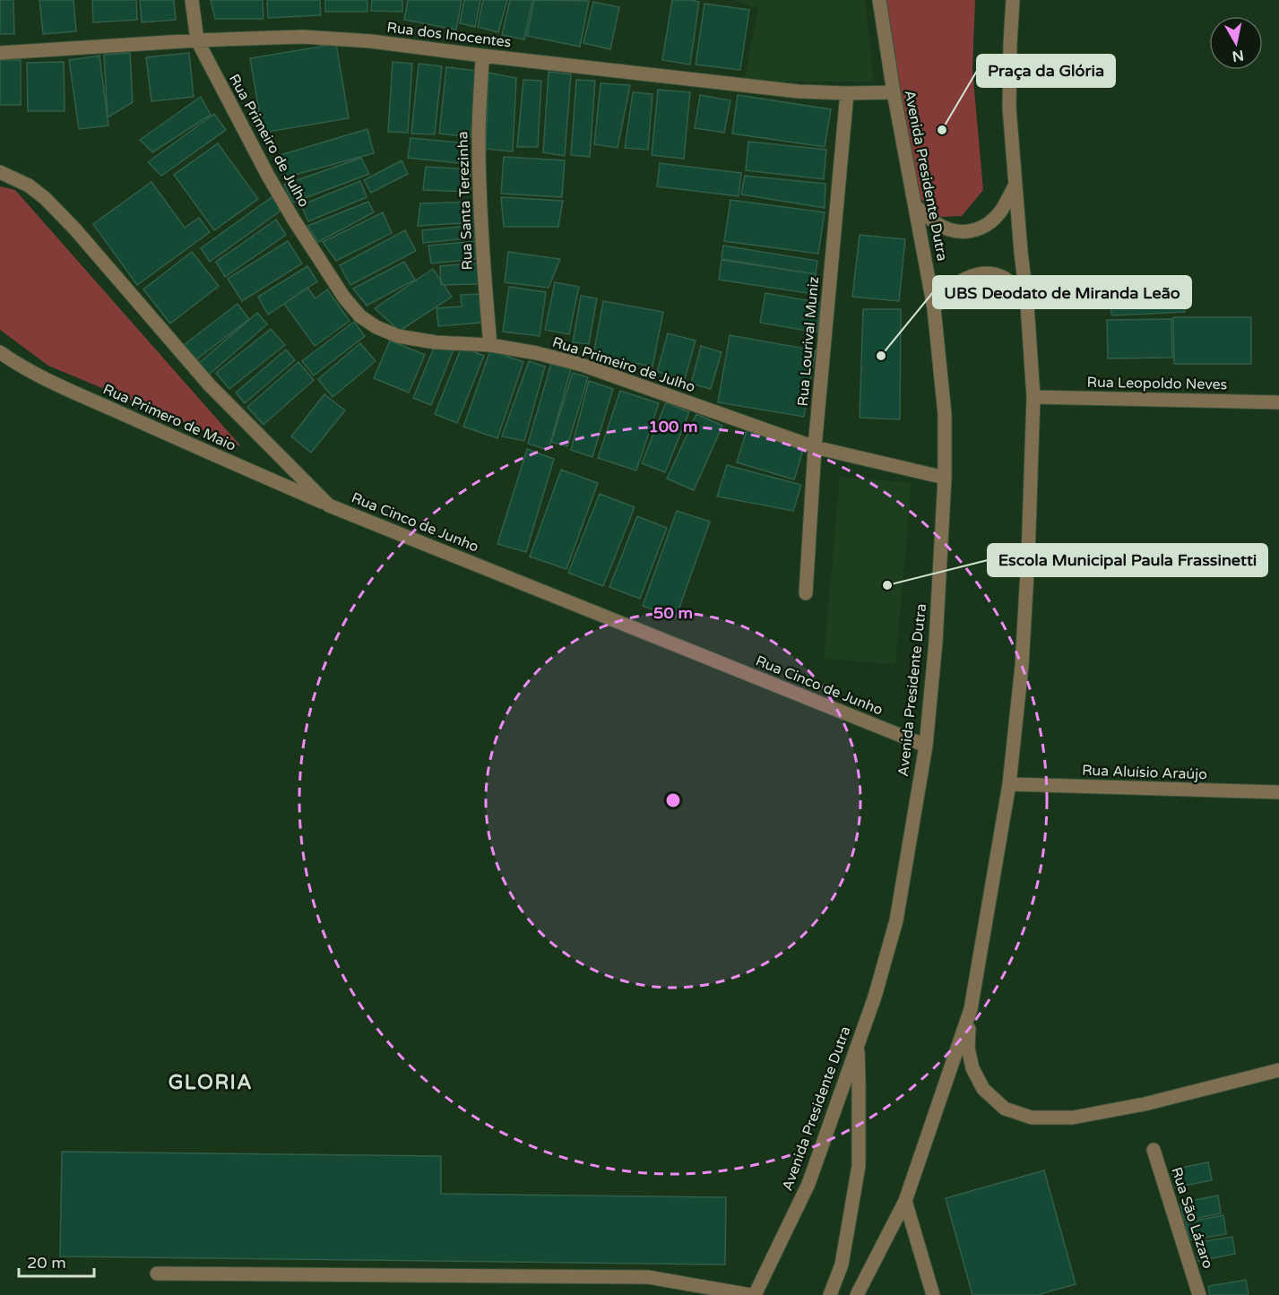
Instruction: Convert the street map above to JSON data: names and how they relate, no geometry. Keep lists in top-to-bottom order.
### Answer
{
  "streets": {
    "street": [
      "Rua dos Inocentes",
      "Rua Primeiro de Julho",
      "Avenida Presidente Dutra",
      "Rua Santa Terezinha",
      "Rua Lourival Muniz",
      "Rua Leopoldo Neves",
      "Rua Primero de Maio",
      "Rua Cinco de Junho",
      "Rua Aluísio Araújo",
      "Rua São Lázaro"
    ]
  },
  "crossings": [
    ["Rua dos Inocentes", "Rua Primeiro de Julho"],
    ["Rua dos Inocentes", "Avenida Presidente Dutra"],
    ["Rua dos Inocentes", "Rua Santa Terezinha"],
    ["Rua dos Inocentes", "Rua Lourival Muniz"],
    ["Rua Primeiro de Julho", "Avenida Presidente Dutra"],
    ["Rua Primeiro de Julho", "Rua Santa Terezinha"],
    ["Rua Primeiro de Julho", "Rua Lourival Muniz"],
    ["Avenida Presidente Dutra", "Rua Cinco de Junho"],
    ["Rua Primero de Maio", "Rua Cinco de Junho"]
  ],
  "districts": ["GLORIA"],
  "places": ["Praça da Glória", "UBS Deodato de Miranda Leão", "Escola Municipal Paula Frassinetti"],
  "scale_bar": "20 m",
  "north": "bottom",
  "rings": ["100 m", "50 m"]
}
